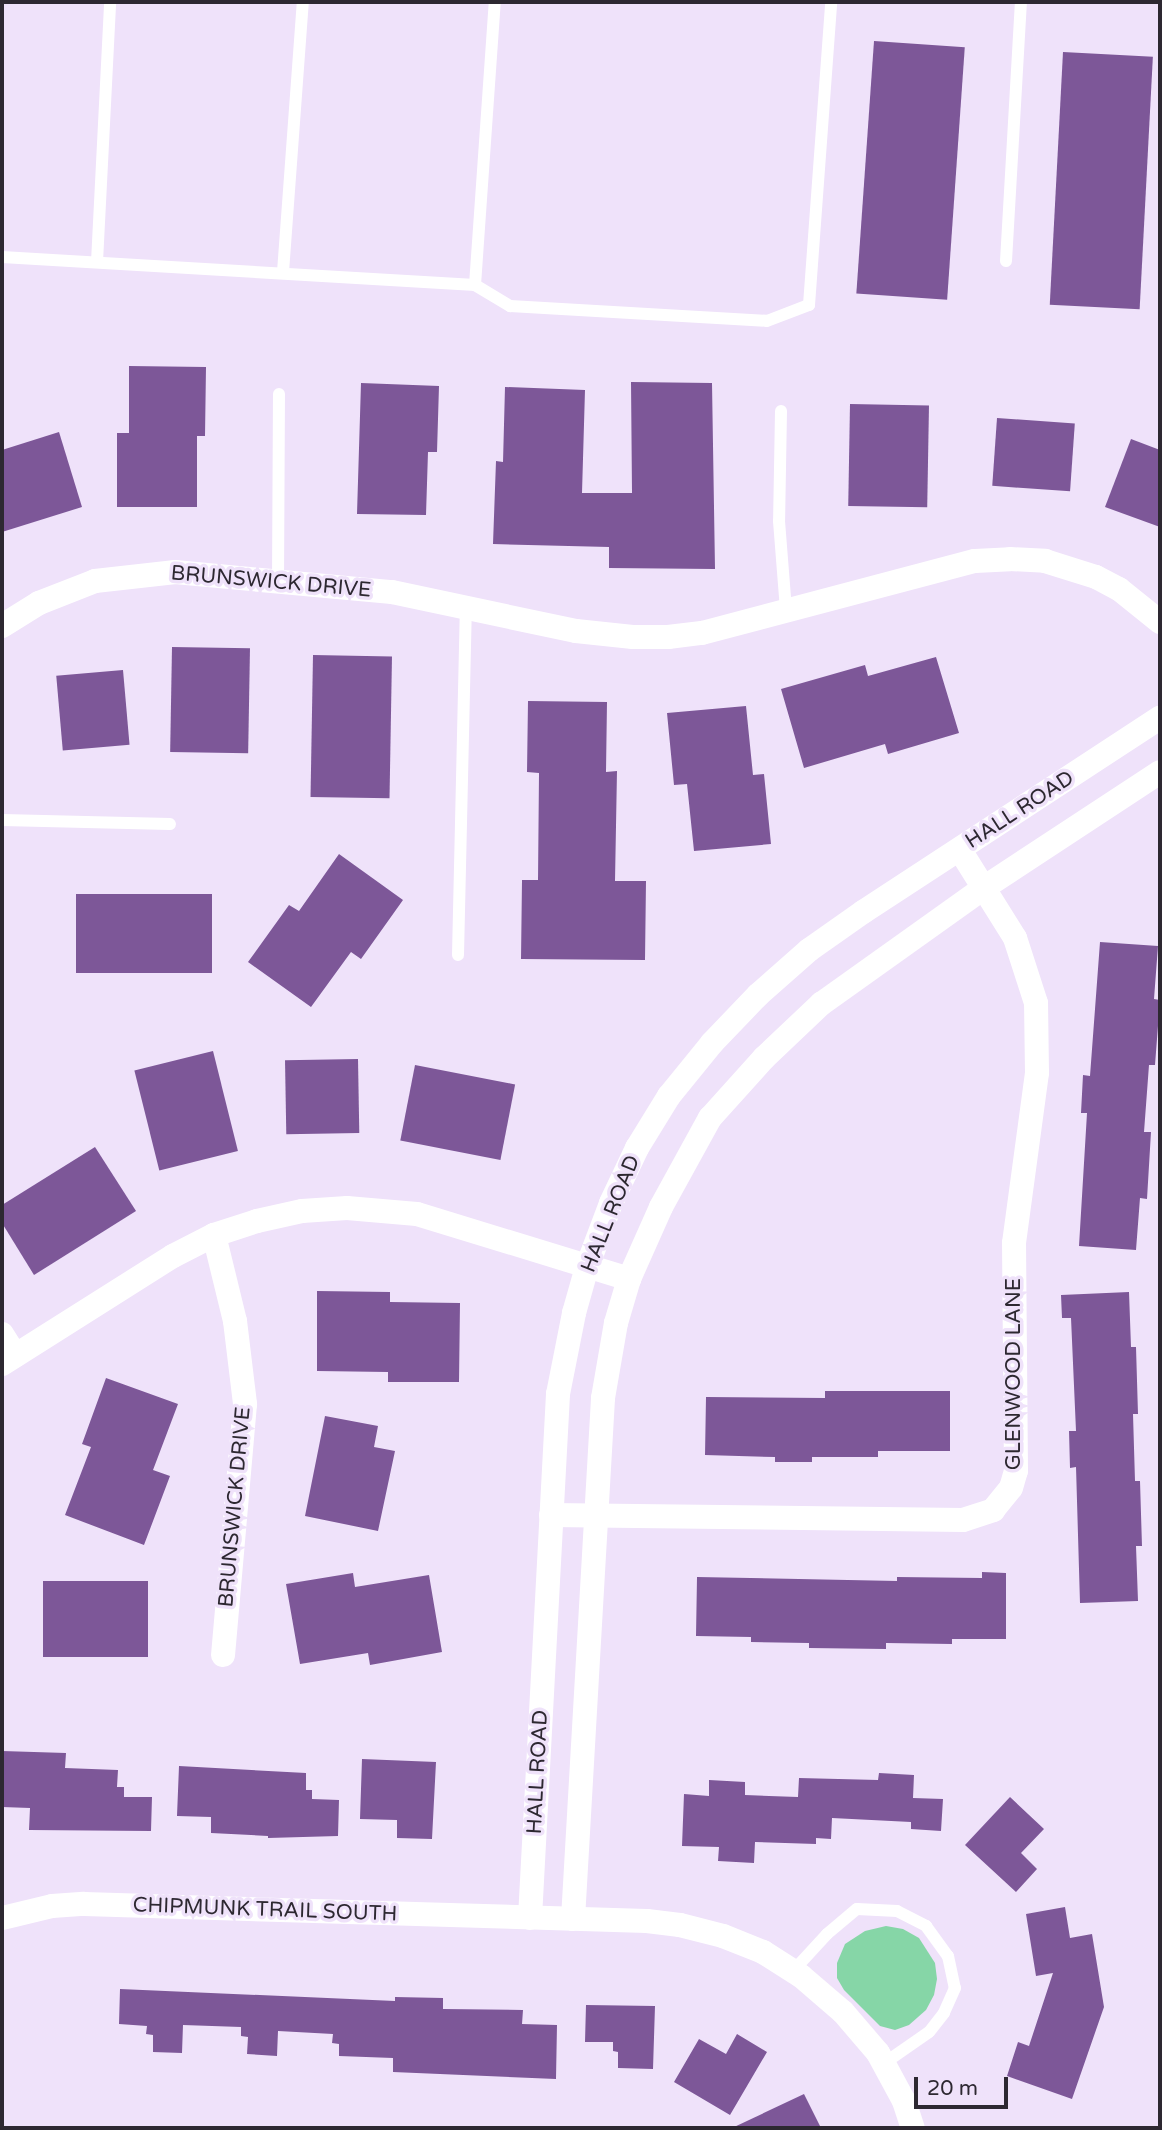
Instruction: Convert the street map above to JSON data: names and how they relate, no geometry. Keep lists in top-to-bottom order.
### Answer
{
  "streets": {
    "street": [
      "BRUNSWICK DRIVE",
      "HALL ROAD",
      "GLENWOOD LANE",
      "CHIPMUNK TRAIL SOUTH"
    ]
  },
  "crossings": [
    ["HALL ROAD", "GLENWOOD LANE"],
    ["HALL ROAD", "CHIPMUNK TRAIL SOUTH"]
  ],
  "scale_bar": "20 m"
}
